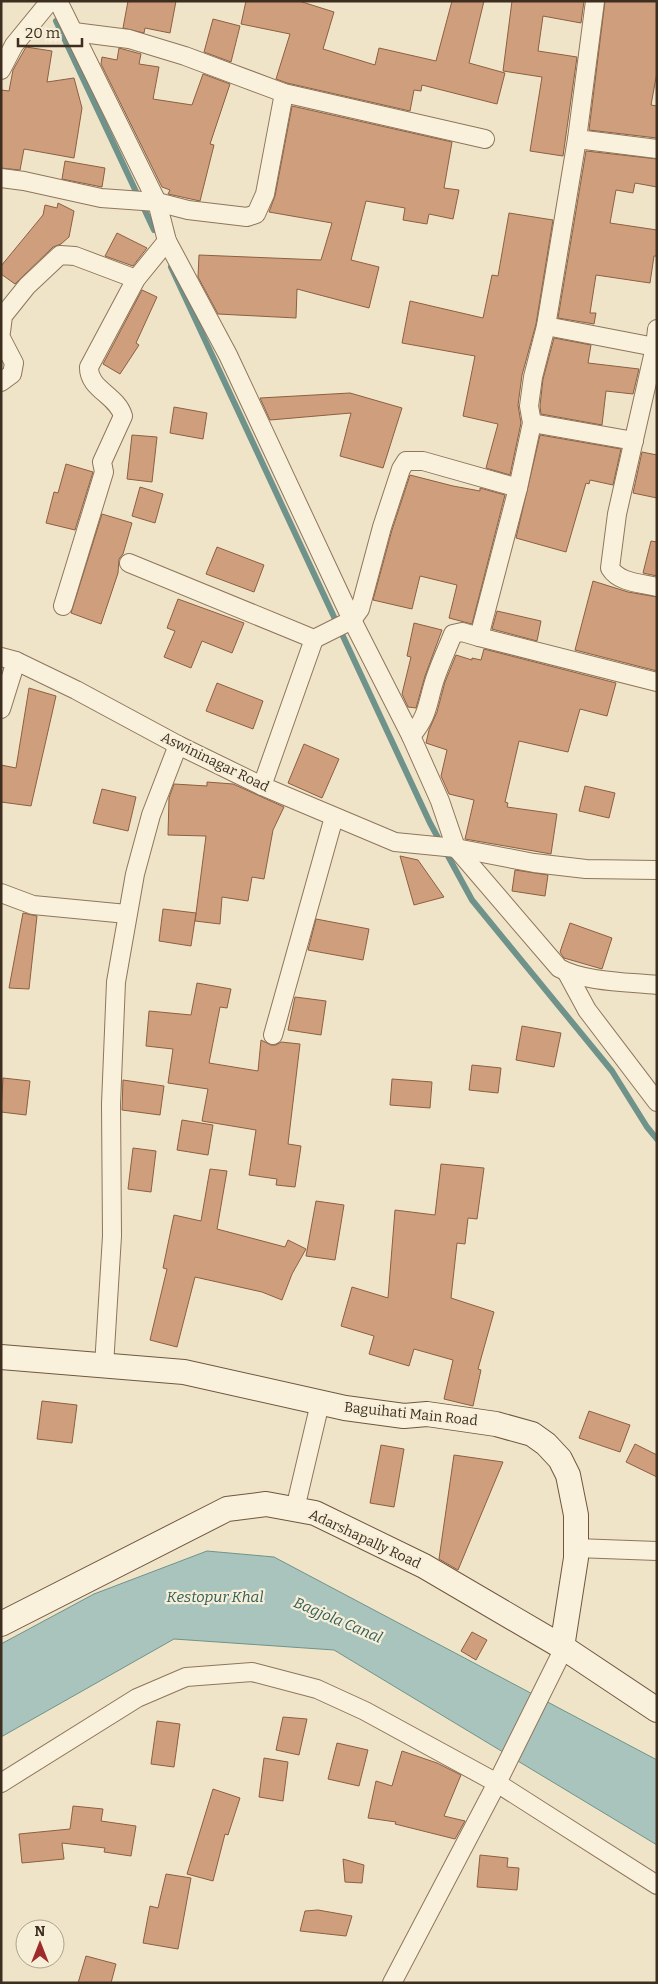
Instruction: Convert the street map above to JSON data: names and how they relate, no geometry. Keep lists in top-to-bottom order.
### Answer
{
  "streets": {
    "street": ["Aswininagar Road", "Baguihati Main Road", "Adarshapally Road"]
  },
  "crossings": [
    ["Baguihati Main Road", "Adarshapally Road"]
  ],
  "water": ["Kestopur Khal", "Bagjola Canal"],
  "scale_bar": "20 m",
  "north": "top"
}
